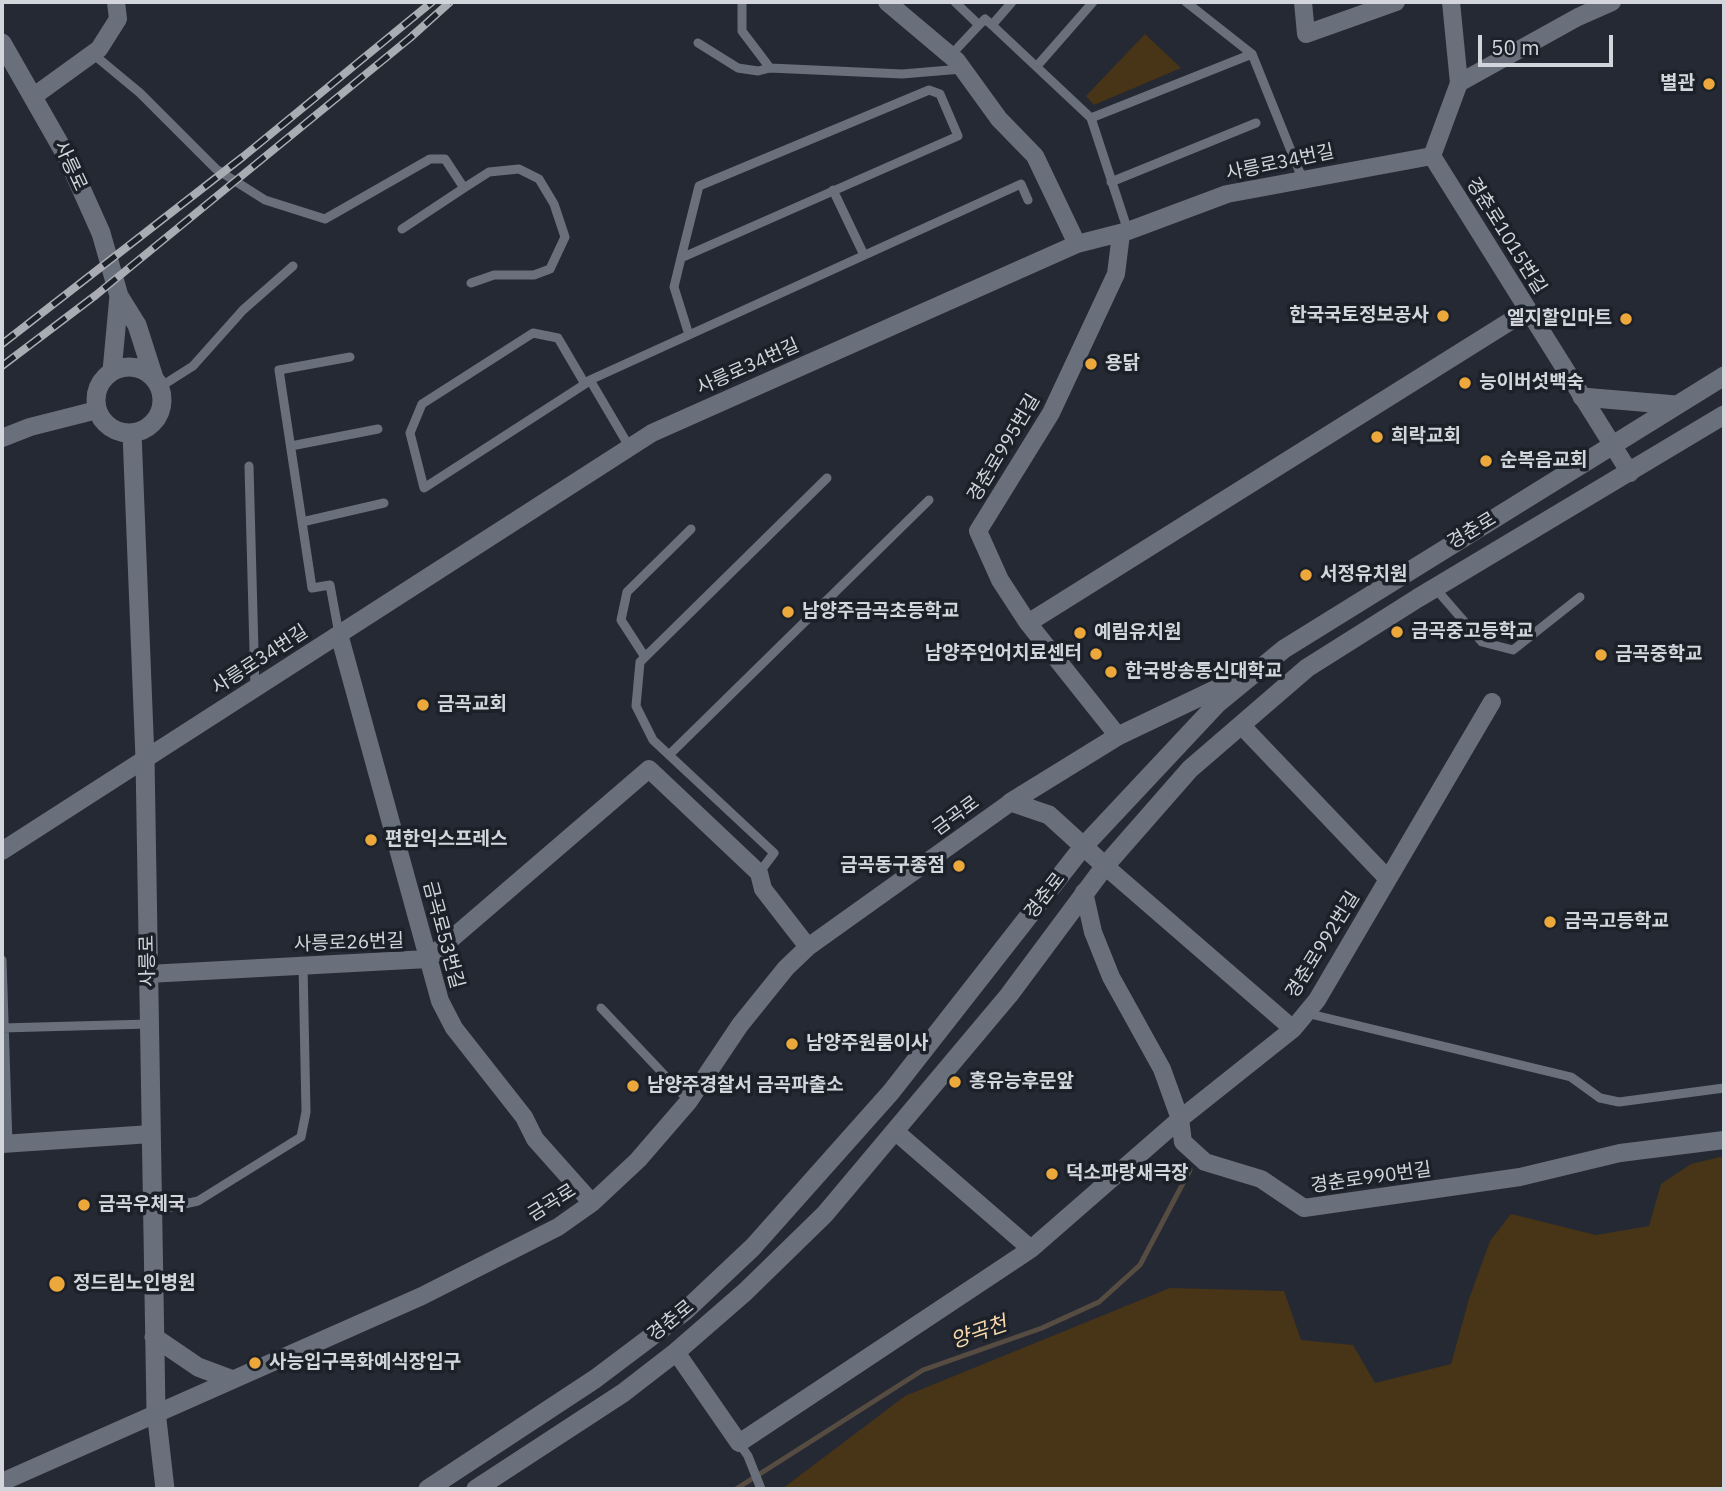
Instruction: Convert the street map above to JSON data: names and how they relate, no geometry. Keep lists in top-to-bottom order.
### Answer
{
  "streets": {
    "street": [
      "사릉로34번길",
      "사릉로",
      "경춘로1015번길",
      "경춘로995번길",
      "경춘로",
      "금곡로",
      "금곡로53번길",
      "사릉로26번길",
      "경춘로992번길",
      "경춘로990번길"
    ]
  },
  "crossings": [
    ["사릉로34번길", "사릉로"],
    ["사릉로34번길", "경춘로1015번길"],
    ["사릉로34번길", "경춘로995번길"],
    ["사릉로34번길", "금곡로53번길"],
    ["사릉로", "금곡로"],
    ["사릉로", "사릉로26번길"],
    ["경춘로1015번길", "경춘로"],
    ["경춘로", "경춘로992번길"],
    ["경춘로", "경춘로990번길"],
    ["금곡로", "금곡로53번길"],
    ["금곡로53번길", "사릉로26번길"]
  ],
  "water": ["양곡천"],
  "places": [
    "별관",
    "한국국토정보공사",
    "엘지할인마트",
    "용닭",
    "능이버섯백숙",
    "희락교회",
    "순복음교회",
    "서정유치원",
    "남양주금곡초등학교",
    "금곡중고등학교",
    "예림유치원",
    "남양주언어치료센터",
    "금곡중학교",
    "한국방송통신대학교",
    "금곡교회",
    "편한익스프레스",
    "금곡동구종점",
    "금곡고등학교",
    "남양주원룸이사",
    "홍유능후문앞",
    "남양주경찰서 금곡파출소",
    "덕소파랑새극장",
    "금곡우체국",
    "정드림노인병원",
    "사능입구목화예식장입구"
  ],
  "scale_bar": "50 m"
}
